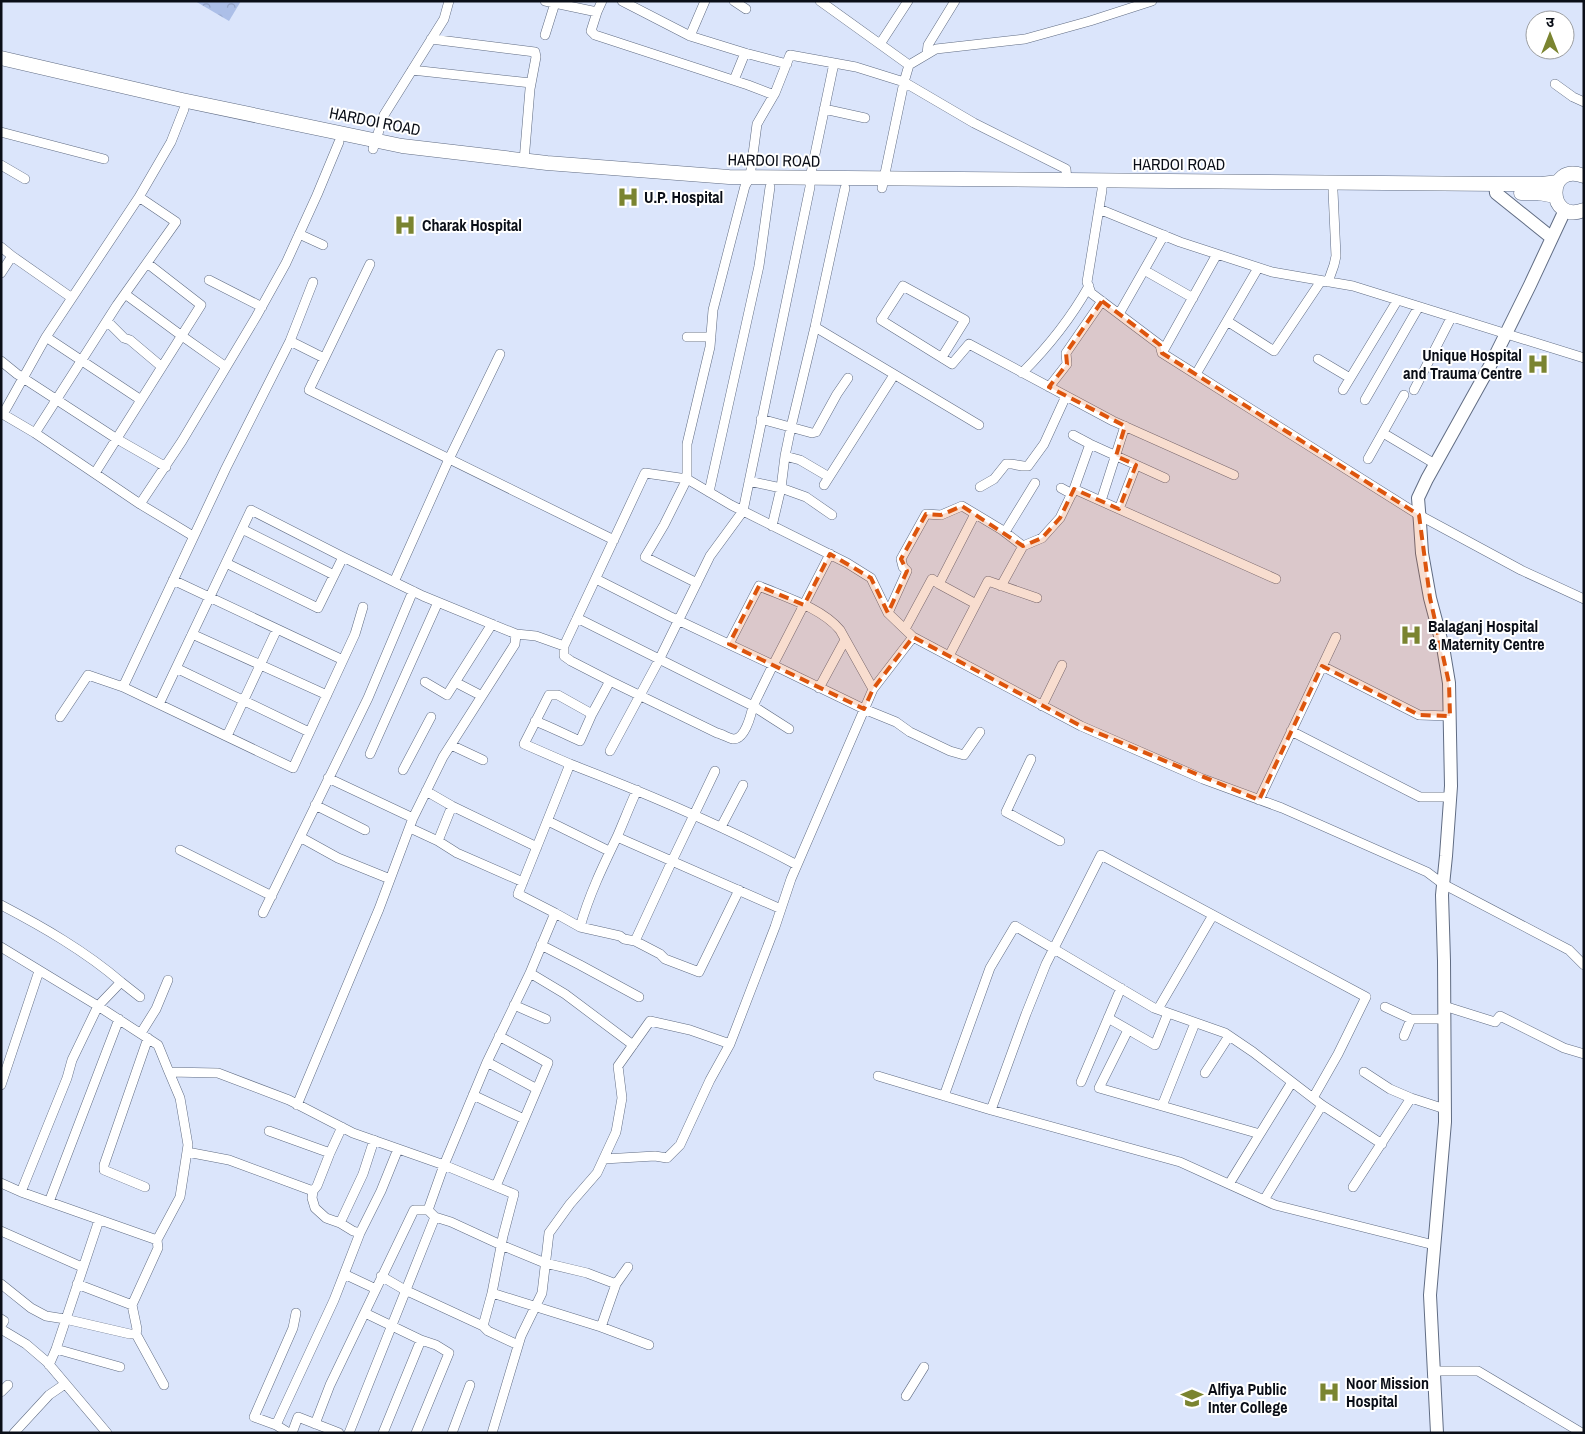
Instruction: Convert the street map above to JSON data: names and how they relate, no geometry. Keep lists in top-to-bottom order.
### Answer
{
  "streets": {
    "main road": ["HARDOI ROAD"]
  },
  "places": {
    "hospital": [
      "U.P. Hospital",
      "Charak Hospital",
      "Unique Hospital and Trauma Centre",
      "Balaganj Hospital & Maternity Centre",
      "Noor Mission Hospital"
    ],
    "school or university": ["Alfiya Public Inter College"]
  },
  "north": "top"
}
